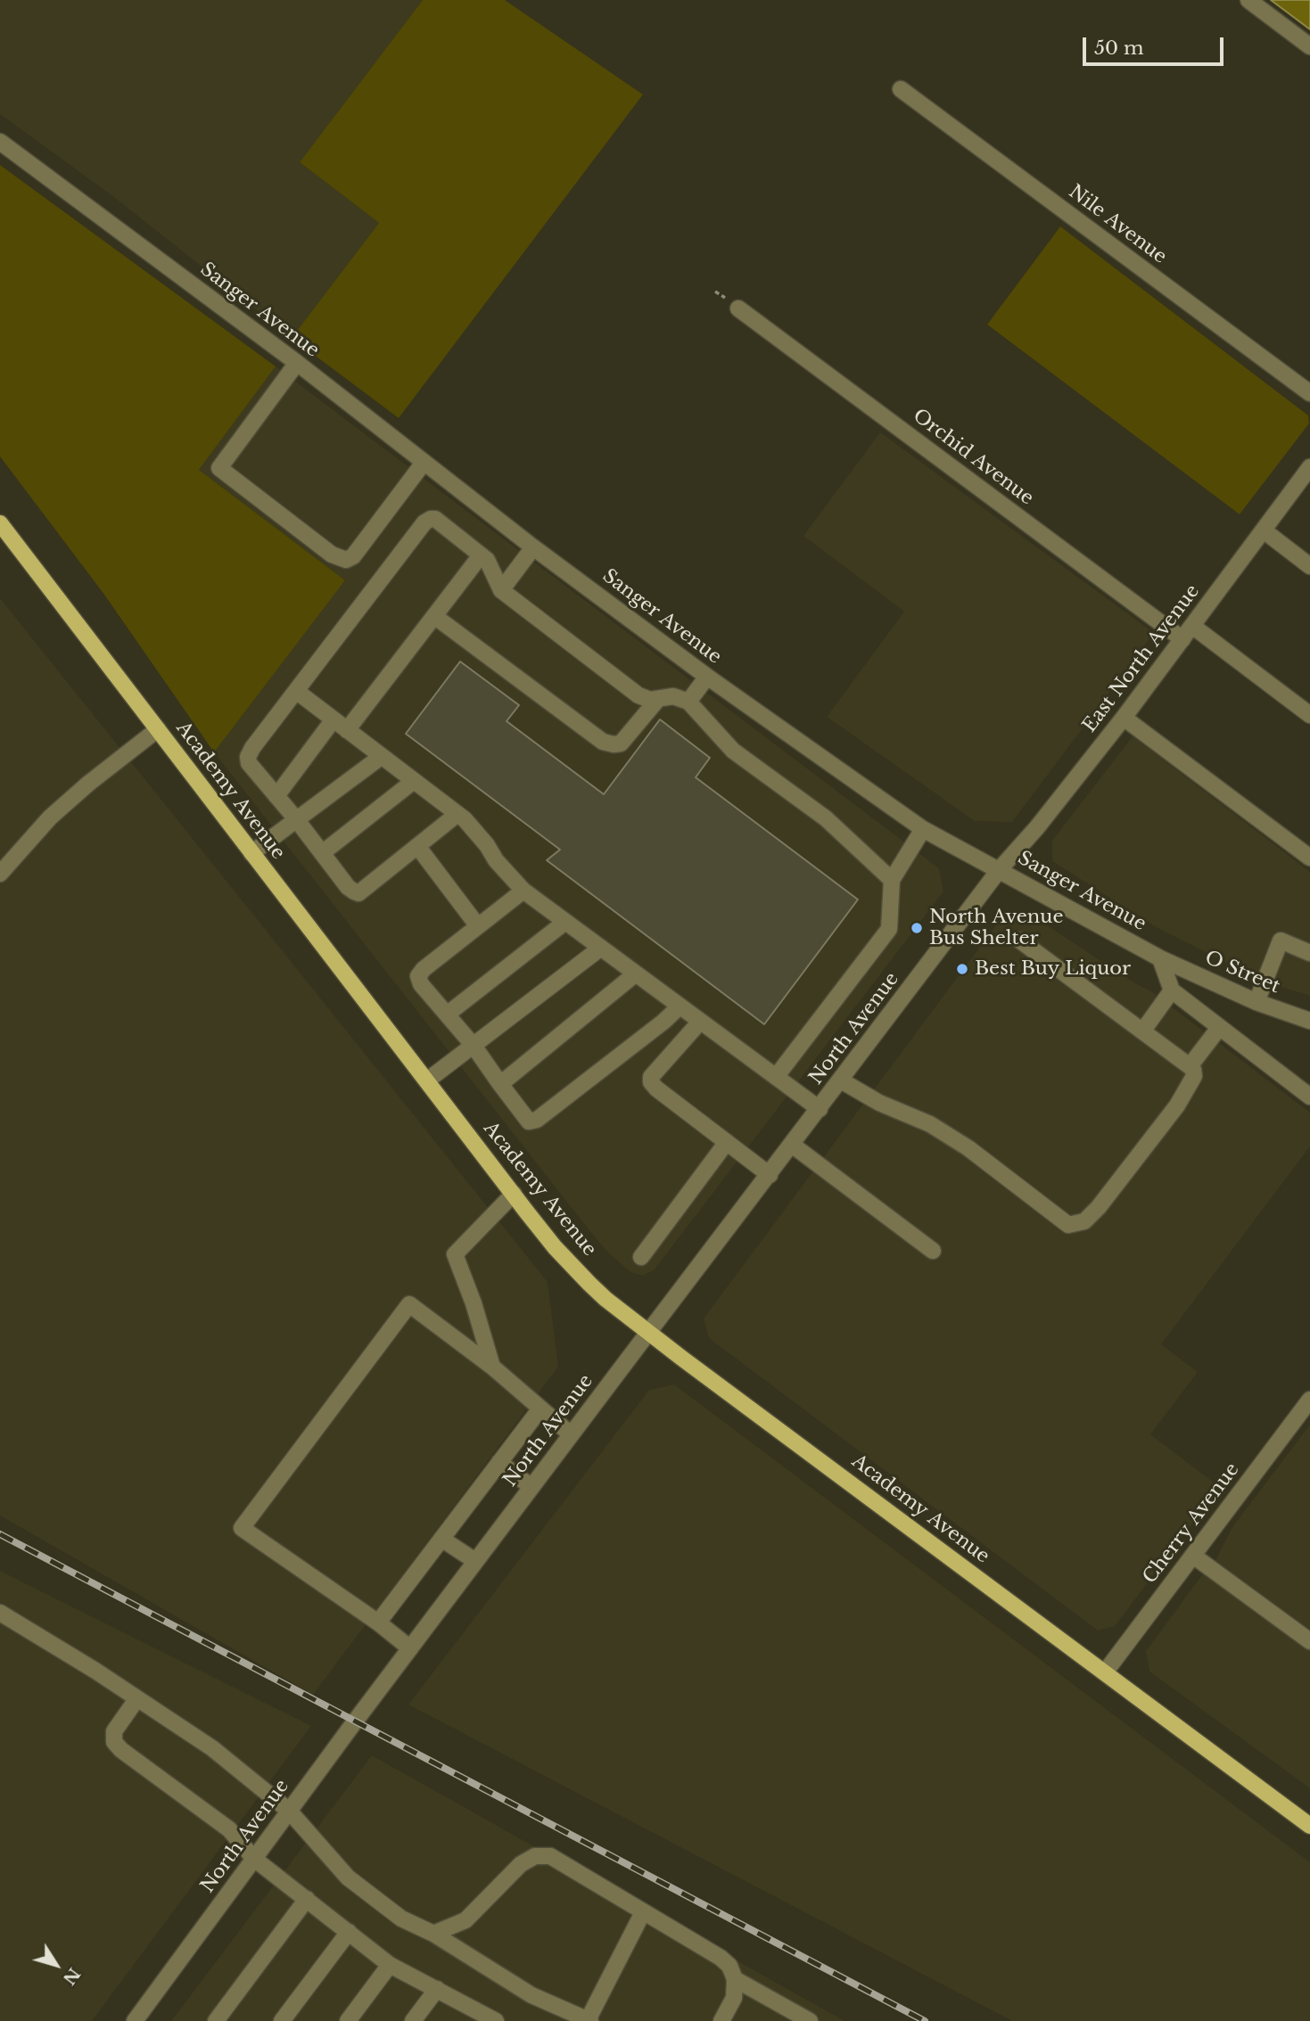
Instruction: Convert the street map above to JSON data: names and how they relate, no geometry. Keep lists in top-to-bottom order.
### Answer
{
  "streets": {
    "main road": ["Academy Avenue"],
    "street": [
      "Nile Avenue",
      "Sanger Avenue",
      "Orchid Avenue",
      "East North Avenue",
      "O Street",
      "North Avenue",
      "Cherry Avenue"
    ]
  },
  "crossings": [
    ["Sanger Avenue", "East North Avenue"],
    ["Sanger Avenue", "O Street"],
    ["Sanger Avenue", "North Avenue"],
    ["Orchid Avenue", "East North Avenue"],
    ["East North Avenue", "North Avenue"],
    ["Academy Avenue", "North Avenue"],
    ["Academy Avenue", "Cherry Avenue"]
  ],
  "places": ["North Avenue Bus Shelter", "Best Buy Liquor"],
  "scale_bar": "50 m",
  "north": "bottom right"
}
